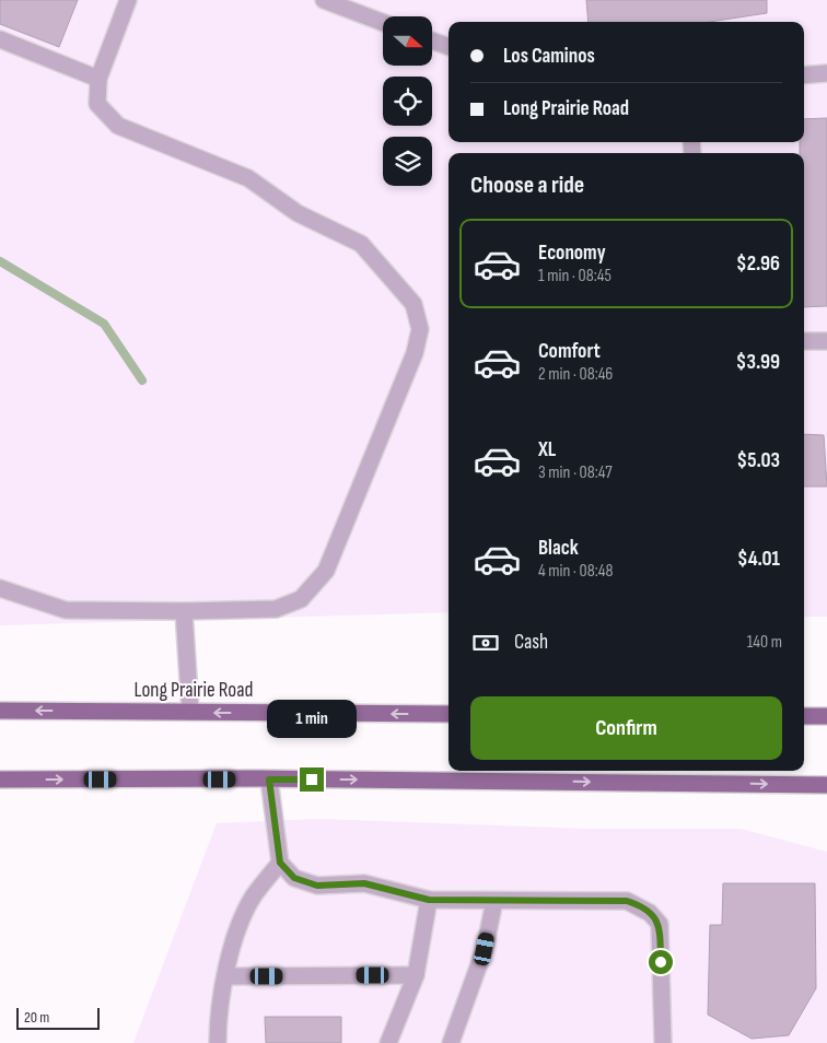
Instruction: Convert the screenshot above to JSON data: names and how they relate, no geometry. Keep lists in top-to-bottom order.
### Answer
{
  "streets": {
    "main road": ["Long Prairie Road"]
  },
  "scale_bar": "20 m",
  "north": "right",
  "page": {
    "banner": ["Los Caminos", "Long Prairie Road"],
    "heading": "Choose a ride",
    "list": [
      {
        "name": "Economy",
        "note": "1 min · 08:45",
        "value": "$2.96"
      },
      {
        "name": "Comfort",
        "note": "2 min · 08:46",
        "value": "$3.99"
      },
      {
        "name": "XL",
        "note": "3 min · 08:47",
        "value": "$5.03"
      },
      {
        "name": "Black",
        "note": "4 min · 08:48",
        "value": "$4.01"
      }
    ],
    "pay": ["Cash", "140 m"],
    "buttons": "Confirm",
    "bubble": "1 min",
    "scale": "20 m"
  }
}
